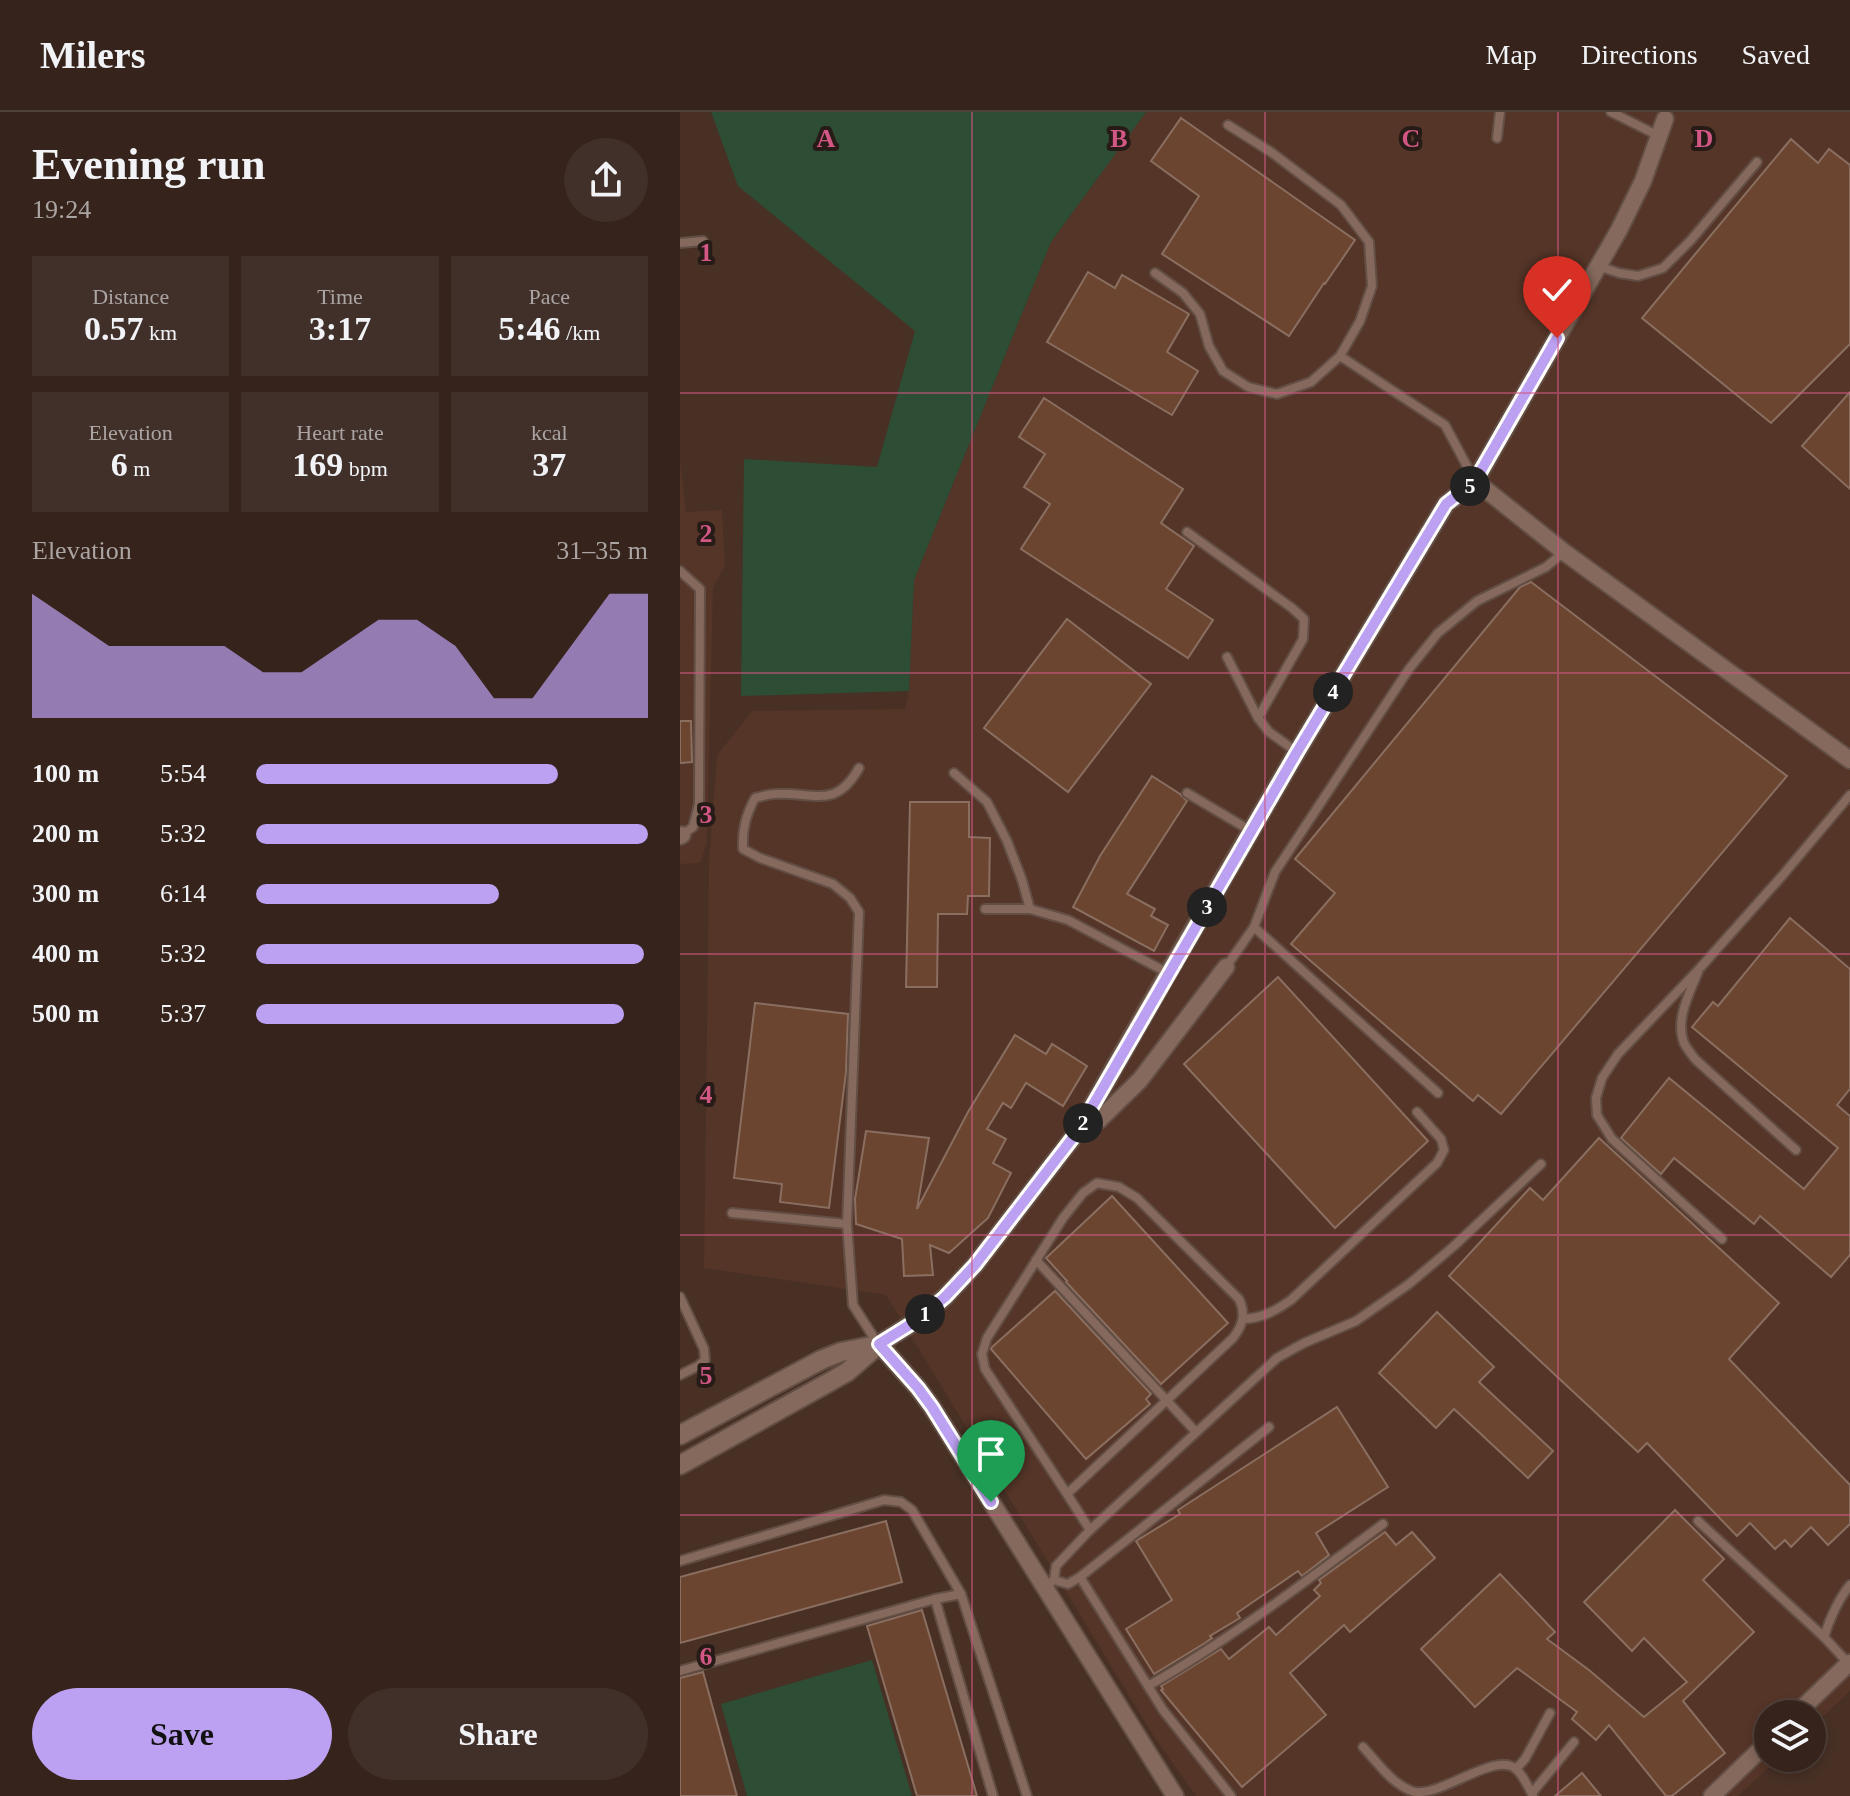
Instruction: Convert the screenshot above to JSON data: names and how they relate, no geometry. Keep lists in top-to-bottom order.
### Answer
{
  "page": {
    "header": "Milers",
    "nav": ["Map", "Directions", "Saved"],
    "heading": ["Evening run", "19:24"],
    "stats": [
      ["Distance", "0.57 km"],
      ["Time", "3:17"],
      ["Pace", "5:46 /km"],
      ["Elevation", "6 m"],
      ["Heart rate", "169 bpm"],
      ["kcal", "37"]
    ],
    "pins": [
      "5",
      "4",
      "3",
      "2",
      "1"
    ],
    "chart": ["Elevation", "31–35 m"],
    "list": [
      {
        "name": "100 m",
        "note": "5:54"
      },
      {
        "name": "200 m",
        "note": "5:32"
      },
      {
        "name": "300 m",
        "note": "6:14"
      },
      {
        "name": "400 m",
        "note": "5:32"
      },
      {
        "name": "500 m",
        "note": "5:37"
      }
    ],
    "buttons": ["Save", "Share"]
  },
  "grid": {
    "columns": [
      "A",
      "B",
      "C",
      "D"
    ],
    "rows": [
      "1",
      "2",
      "3",
      "4",
      "5",
      "6"
    ]
  }
}
